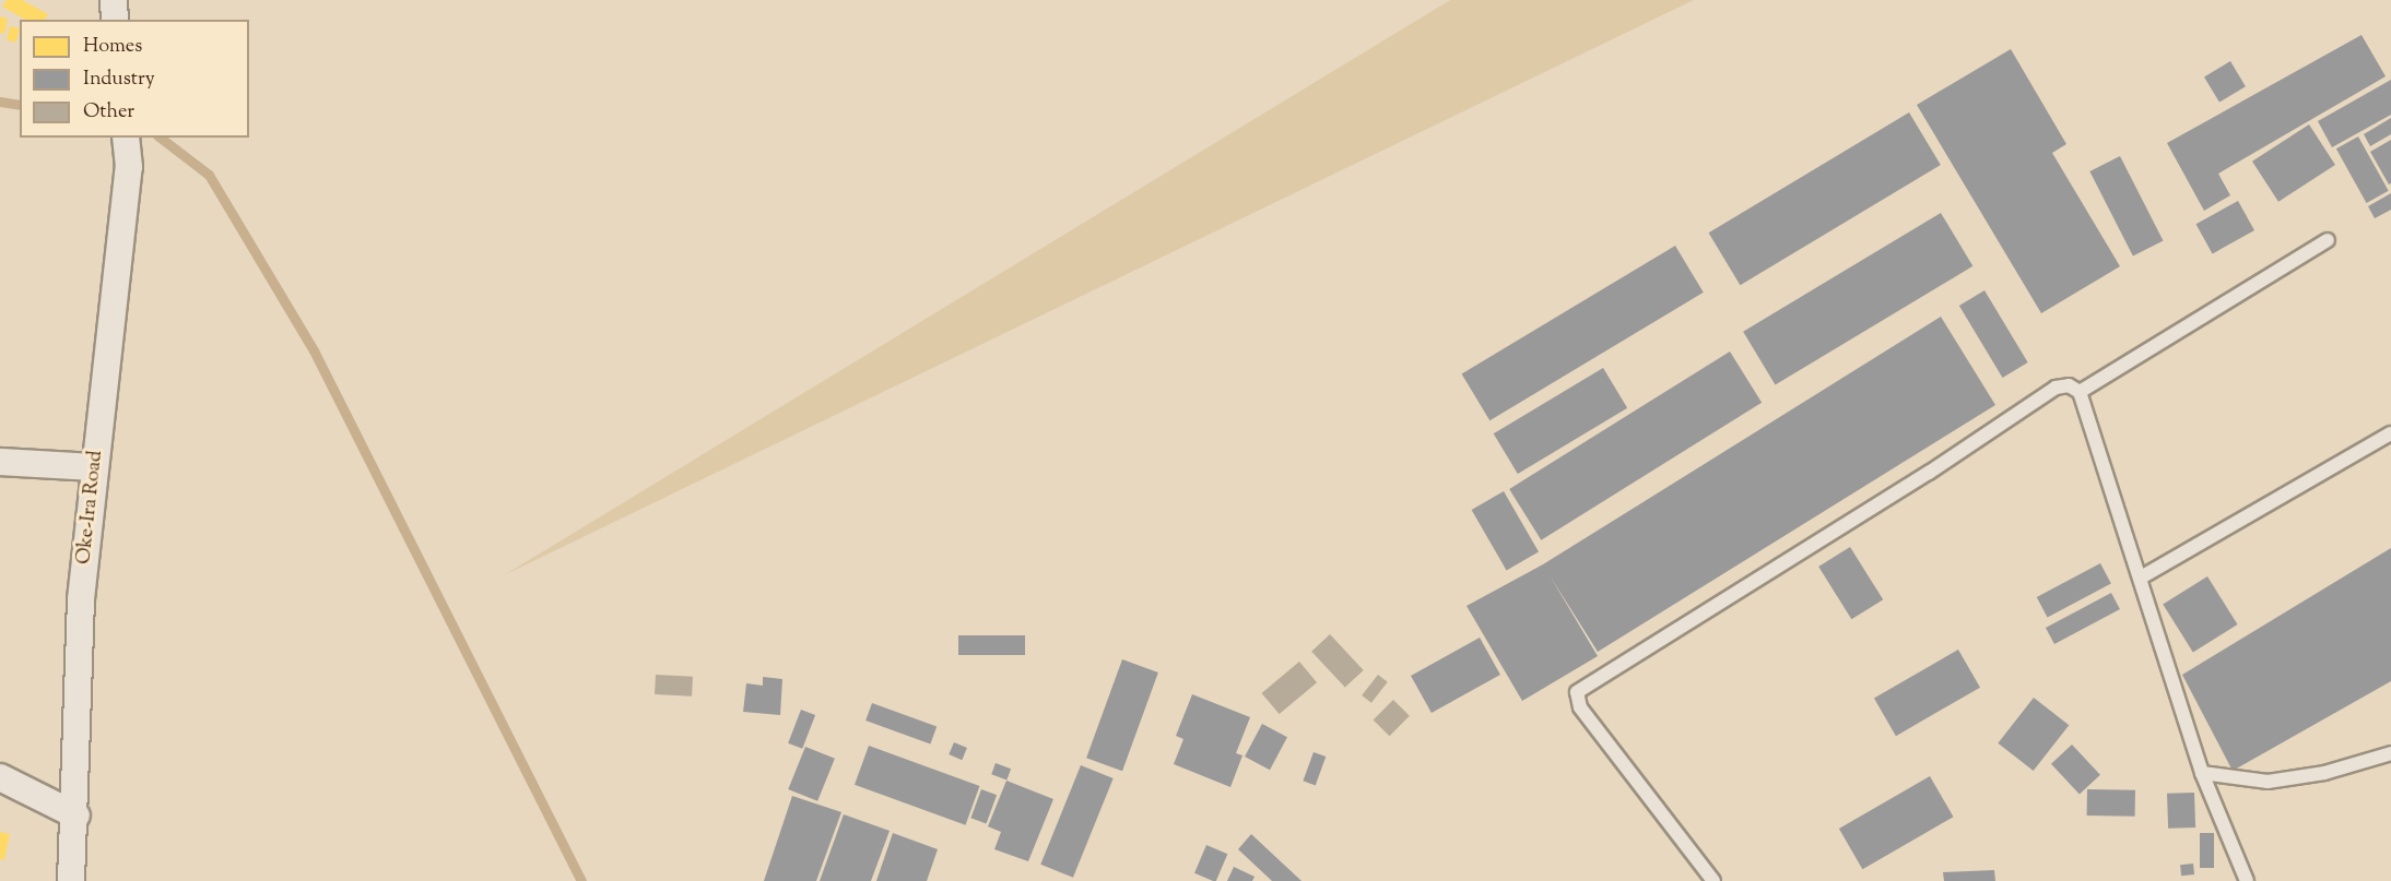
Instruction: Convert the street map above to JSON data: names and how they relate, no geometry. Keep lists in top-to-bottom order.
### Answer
{
  "streets": {
    "street": ["Oke-Ira Road"]
  },
  "legend": ["Homes", "Industry", "Other"]
}
